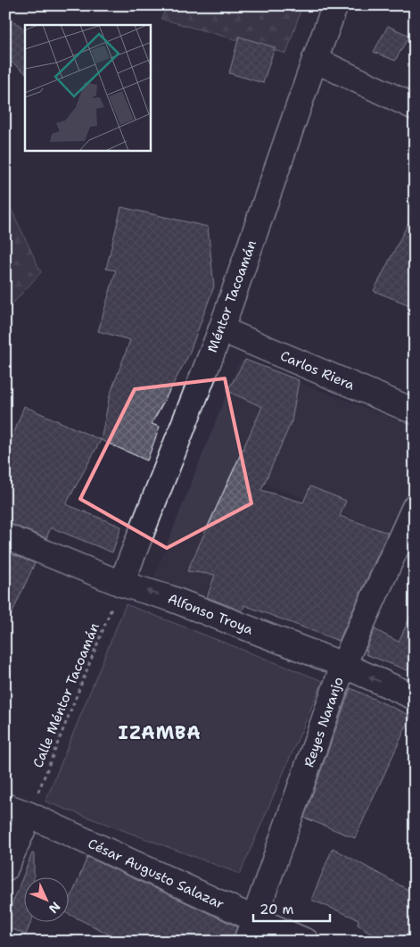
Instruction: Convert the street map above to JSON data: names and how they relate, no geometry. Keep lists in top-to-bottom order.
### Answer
{
  "streets": {
    "street": [
      "Méntor Tacoamán",
      "Carlos Riera",
      "Alfonso Troya",
      "Reyes Naranjo",
      "César Augusto Salazar"
    ],
    "path": ["Calle Méntor Tacoamán"]
  },
  "crossings": [
    ["Méntor Tacoamán", "Carlos Riera"],
    ["Méntor Tacoamán", "Alfonso Troya"],
    ["Méntor Tacoamán", "Calle Méntor Tacoamán"],
    ["Alfonso Troya", "Calle Méntor Tacoamán"],
    ["Alfonso Troya", "Reyes Naranjo"],
    ["Calle Méntor Tacoamán", "César Augusto Salazar"],
    ["Reyes Naranjo", "César Augusto Salazar"]
  ],
  "one_way": ["Alfonso Troya"],
  "districts": ["IZAMBA"],
  "scale_bar": "20 m",
  "north": "bottom right"
}
